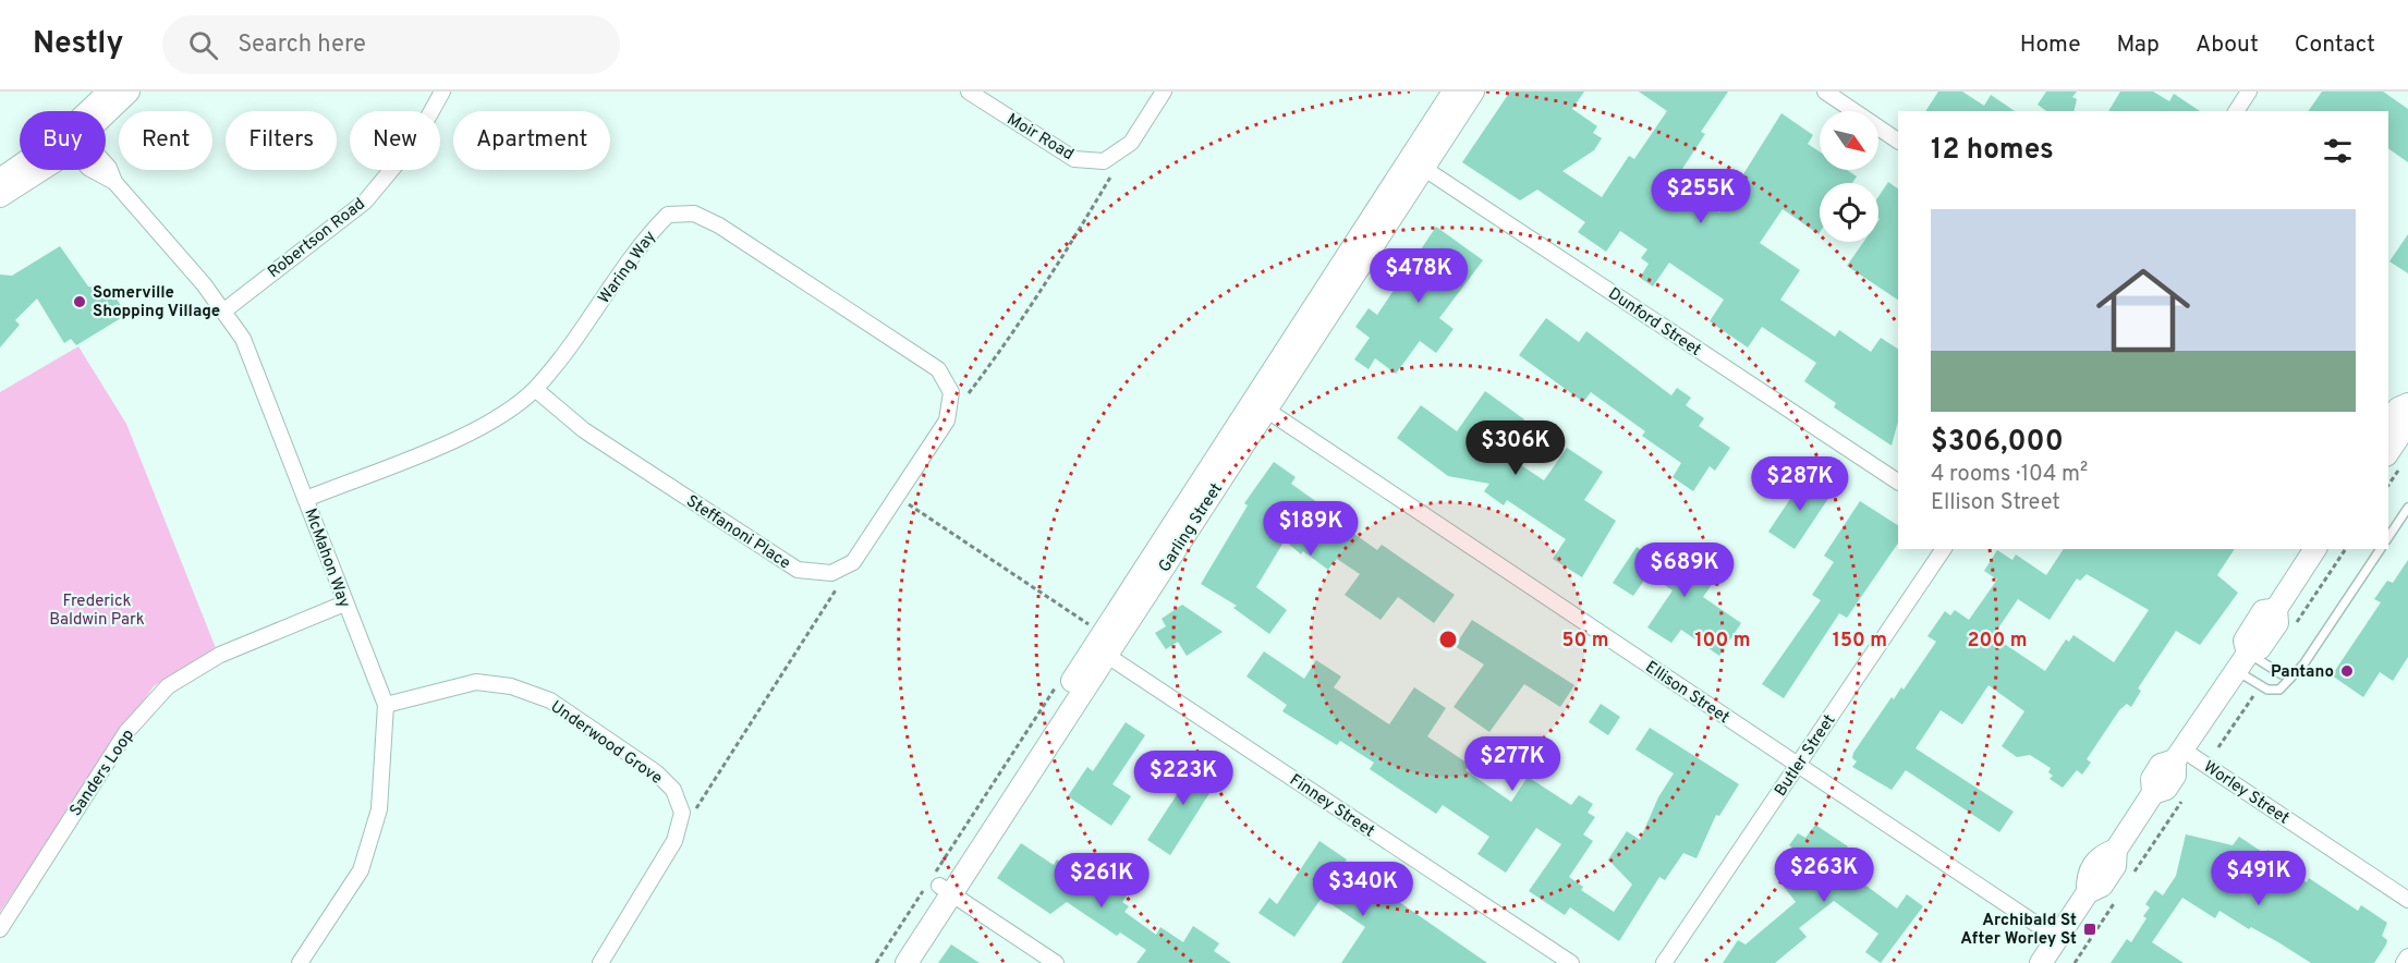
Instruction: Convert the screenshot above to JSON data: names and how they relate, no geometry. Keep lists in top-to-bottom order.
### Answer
{
  "streets": {
    "street": [
      "Moir Road",
      "Robertson Road",
      "Waring Way",
      "Dunford Street",
      "Garling Street",
      "Steffanoni Place",
      "McMahon Way",
      "Ellison Street",
      "Underwood Grove",
      "Butler Street",
      "Sanders Loop",
      "Worley Street",
      "Finney Street"
    ]
  },
  "crossings": [
    ["Robertson Road", "McMahon Way"],
    ["Waring Way", "Steffanoni Place"],
    ["Waring Way", "McMahon Way"],
    ["Dunford Street", "Garling Street"],
    ["Garling Street", "Ellison Street"],
    ["Garling Street", "Finney Street"],
    ["McMahon Way", "Underwood Grove"],
    ["McMahon Way", "Sanders Loop"],
    ["Ellison Street", "Butler Street"]
  ],
  "parks": ["Frederick Baldwin Park"],
  "places": {
    "other": ["Somerville Shopping Village", "Pantano"],
    "transit": ["Archibald St After Worley St"]
  },
  "north": "bottom right",
  "page": {
    "header": "Nestly",
    "search": "Search here",
    "nav": [
      "Home",
      "Map",
      "About",
      "Contact"
    ],
    "chip": [
      "Buy",
      "Rent",
      "Filters",
      "New",
      "Apartment"
    ],
    "heading": "12 homes",
    "price": [
      "$255K",
      "$478K",
      "$306K",
      "$287K",
      "$189K",
      "$689K",
      "$277K",
      "$223K",
      "$263K",
      "$491K",
      "$261K",
      "$340K"
    ],
    "list": [
      {
        "name": "$306,000",
        "note": "4 rooms · 104 m² · Ellison Street"
      }
    ]
  },
  "rings": [
    "50 m",
    "100 m",
    "150 m",
    "200 m"
  ]
}
